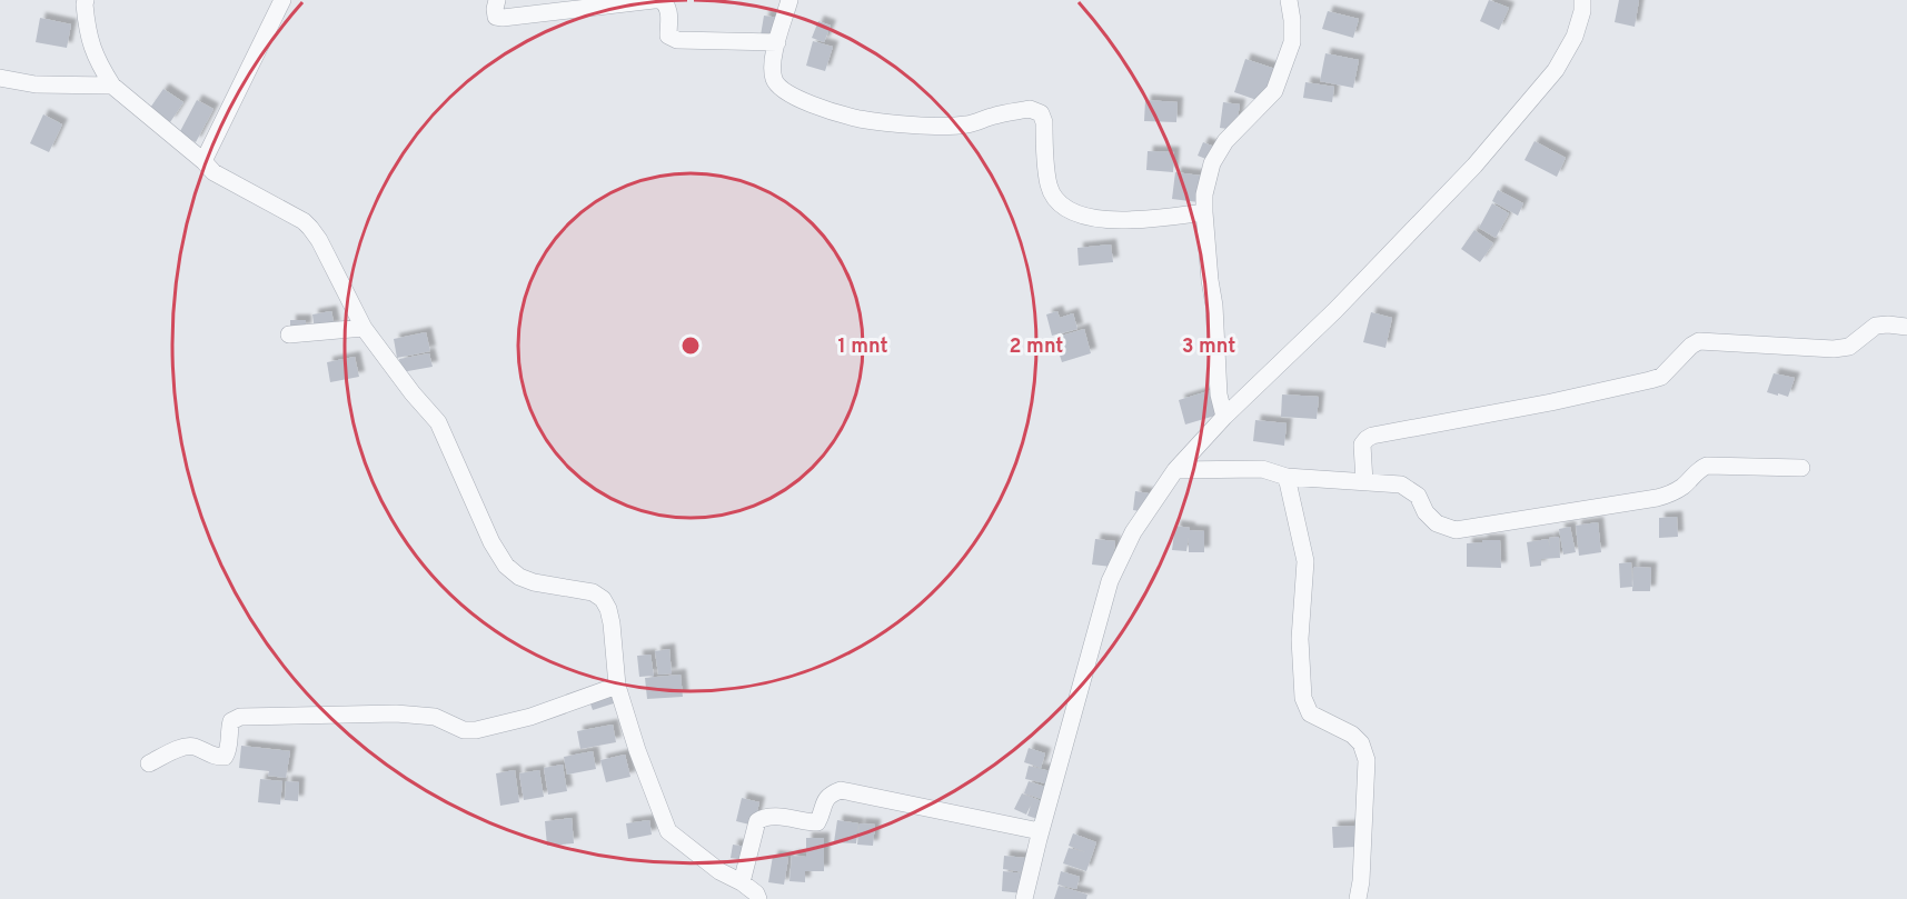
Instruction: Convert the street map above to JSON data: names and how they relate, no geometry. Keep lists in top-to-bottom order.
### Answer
{
  "rings": ["1 mnt", "2 mnt", "3 mnt"]
}
